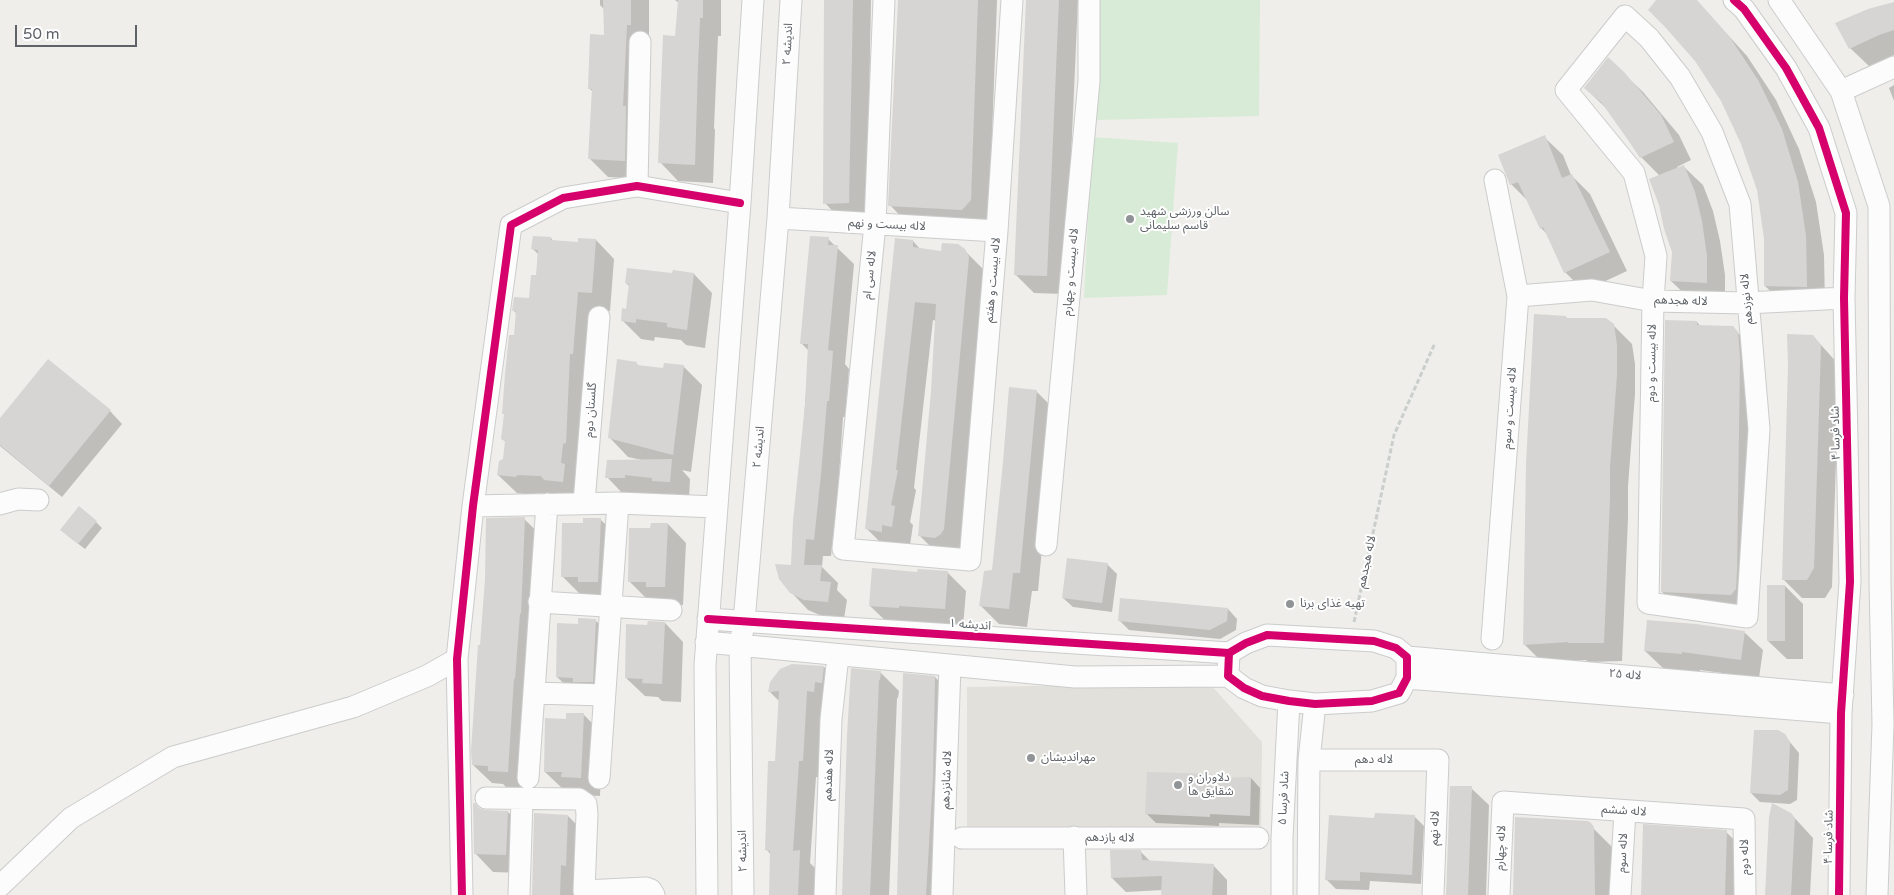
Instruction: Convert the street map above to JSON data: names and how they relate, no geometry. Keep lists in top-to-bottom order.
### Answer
{
  "streets": {
    "street": [
      "اندیشه ۲",
      "لاله بیست و نهم",
      "لاله بیست و چهارم",
      "لاله سی ام",
      "لاله بیست و هفتم",
      "لاله نوزدهم",
      "لاله هجدهم",
      "لاله بیست و دوم",
      "لاله بیست و سوم",
      "گلستان دوم",
      "شاد فرسا ۴",
      "اندیشه ۱",
      "لاله ۲۵",
      "لاله دهم",
      "لاله هفدهم",
      "لاله شانزدهم",
      "شاد فرسا ۵",
      "لاله ششم",
      "لاله نهم",
      "لاله یازدهم",
      "لاله چهارم",
      "لاله سوم",
      "لاله دوم"
    ]
  },
  "crossings": [
    ["اندیشه ۲", "لاله بیست و نهم"],
    ["اندیشه ۲", "اندیشه ۱"],
    ["لاله بیست و نهم", "لاله سی ام"],
    ["لاله بیست و نهم", "لاله بیست و هفتم"],
    ["لاله سی ام", "لاله بیست و هفتم"],
    ["لاله نوزدهم", "لاله هجدهم"],
    ["لاله نوزدهم", "لاله بیست و دوم"],
    ["لاله هجدهم", "لاله بیست و دوم"],
    ["لاله هجدهم", "لاله بیست و سوم"],
    ["لاله هجدهم", "شاد فرسا ۴"],
    ["شاد فرسا ۴", "لاله ۲۵"],
    ["لاله دهم", "شاد فرسا ۵"],
    ["لاله دهم", "لاله نهم"],
    ["لاله ششم", "لاله چهارم"],
    ["لاله ششم", "لاله سوم"],
    ["لاله ششم", "لاله دوم"]
  ],
  "places": [
    "سالن ورزشی شهید قاسم سلیمانی",
    "تهیه غذای برنا",
    "مهراندیشان",
    "دلاوران و شقایق ها"
  ],
  "scale_bar": "50 m"
}
